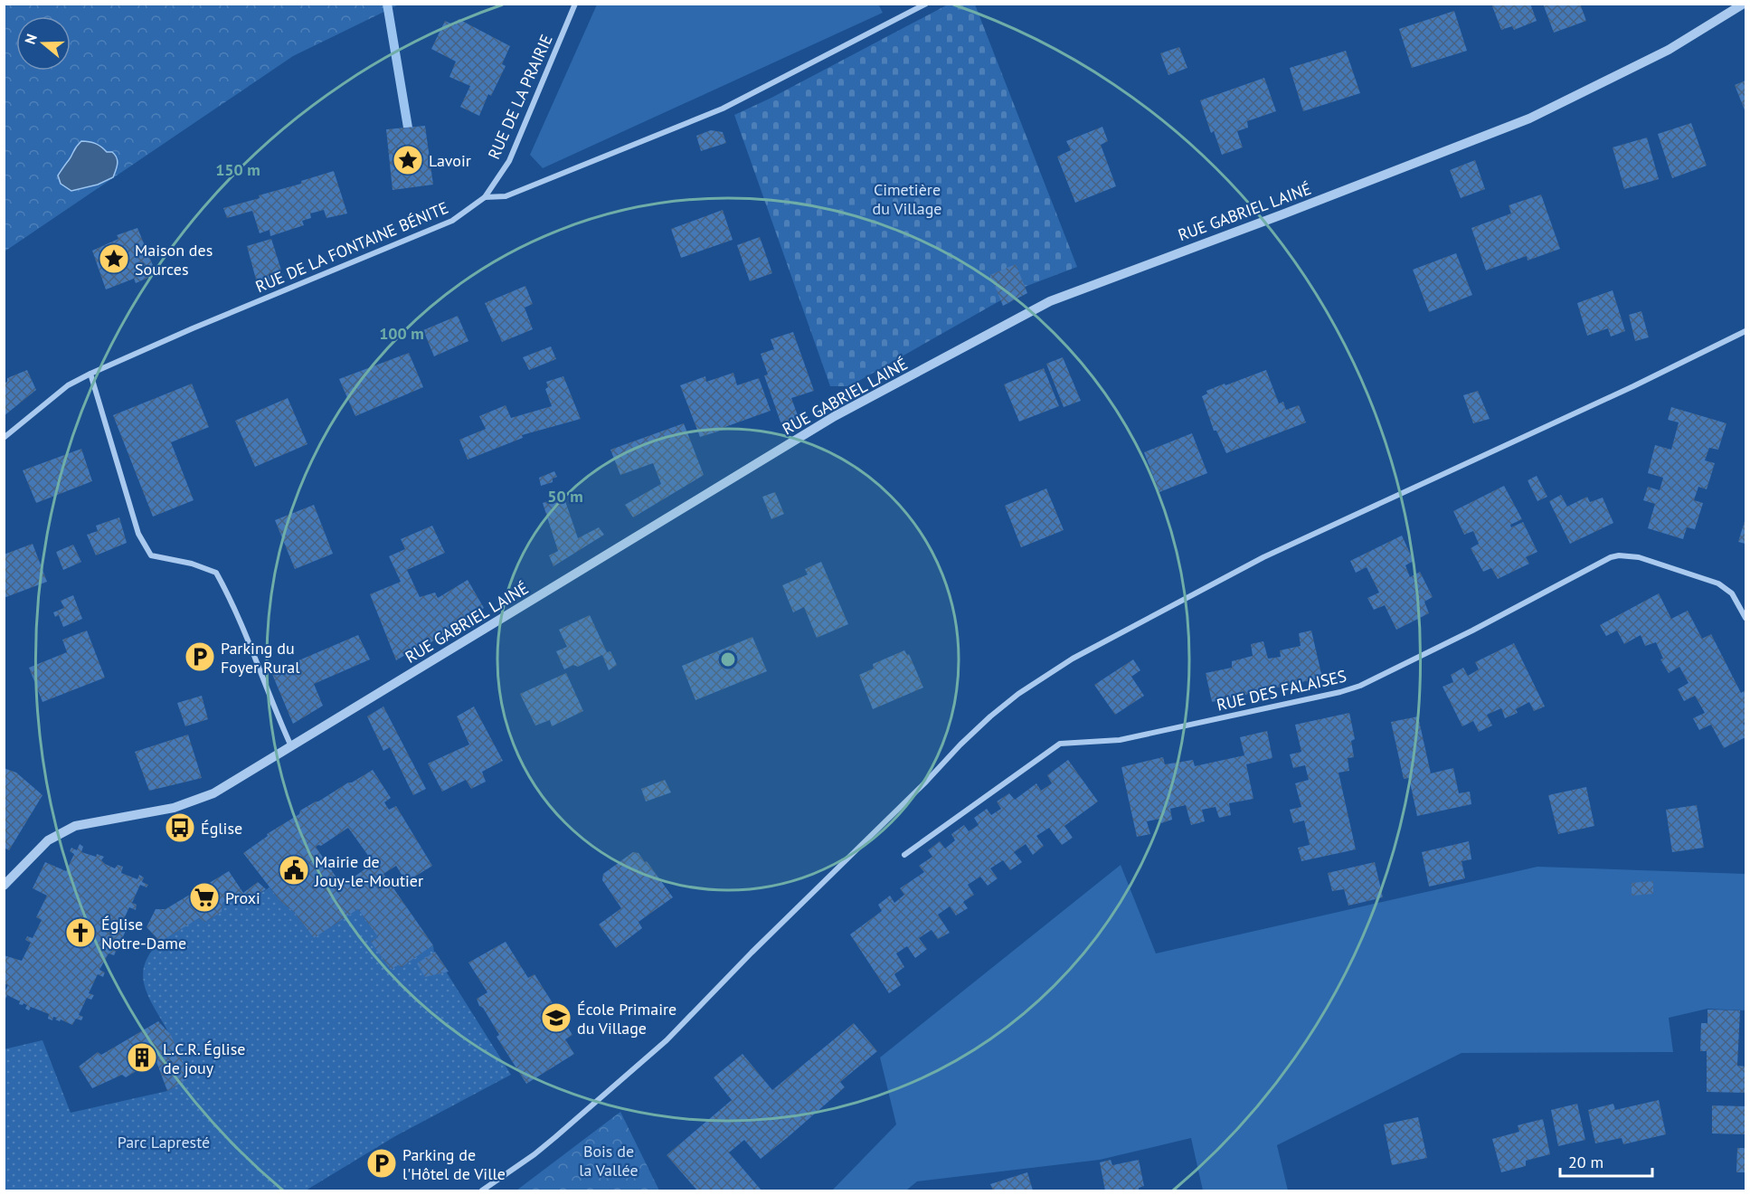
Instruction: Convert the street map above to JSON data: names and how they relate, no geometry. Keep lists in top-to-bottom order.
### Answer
{
  "streets": {
    "street": [
      "RUE DE LA PRAIRIE",
      "RUE GABRIEL LAINÉ",
      "RUE DE LA FONTAINE BÉNITE",
      "RUE DES FALAISES"
    ]
  },
  "crossings": [
    ["RUE DE LA PRAIRIE", "RUE DE LA FONTAINE BÉNITE"]
  ],
  "parks": ["Cimetière du Village", "Parc Lapresté", "Bois de la Vallée"],
  "places": {
    "place": ["Lavoir", "Maison des Sources"],
    "parking": ["Parking du Foyer Rural", "Parking de l'Hôtel de Ville"],
    "bus stop": ["Église"],
    "public building": ["Mairie de Jouy-le-Moutier"],
    "supermarket": ["Proxi"],
    "church": ["Église Notre-Dame"],
    "school or university": ["École Primaire du Village"],
    "building": ["L.C.R. Église de jouy"]
  },
  "scale_bar": "20 m",
  "north": "left",
  "rings": ["150 m", "100 m", "50 m"]
}
